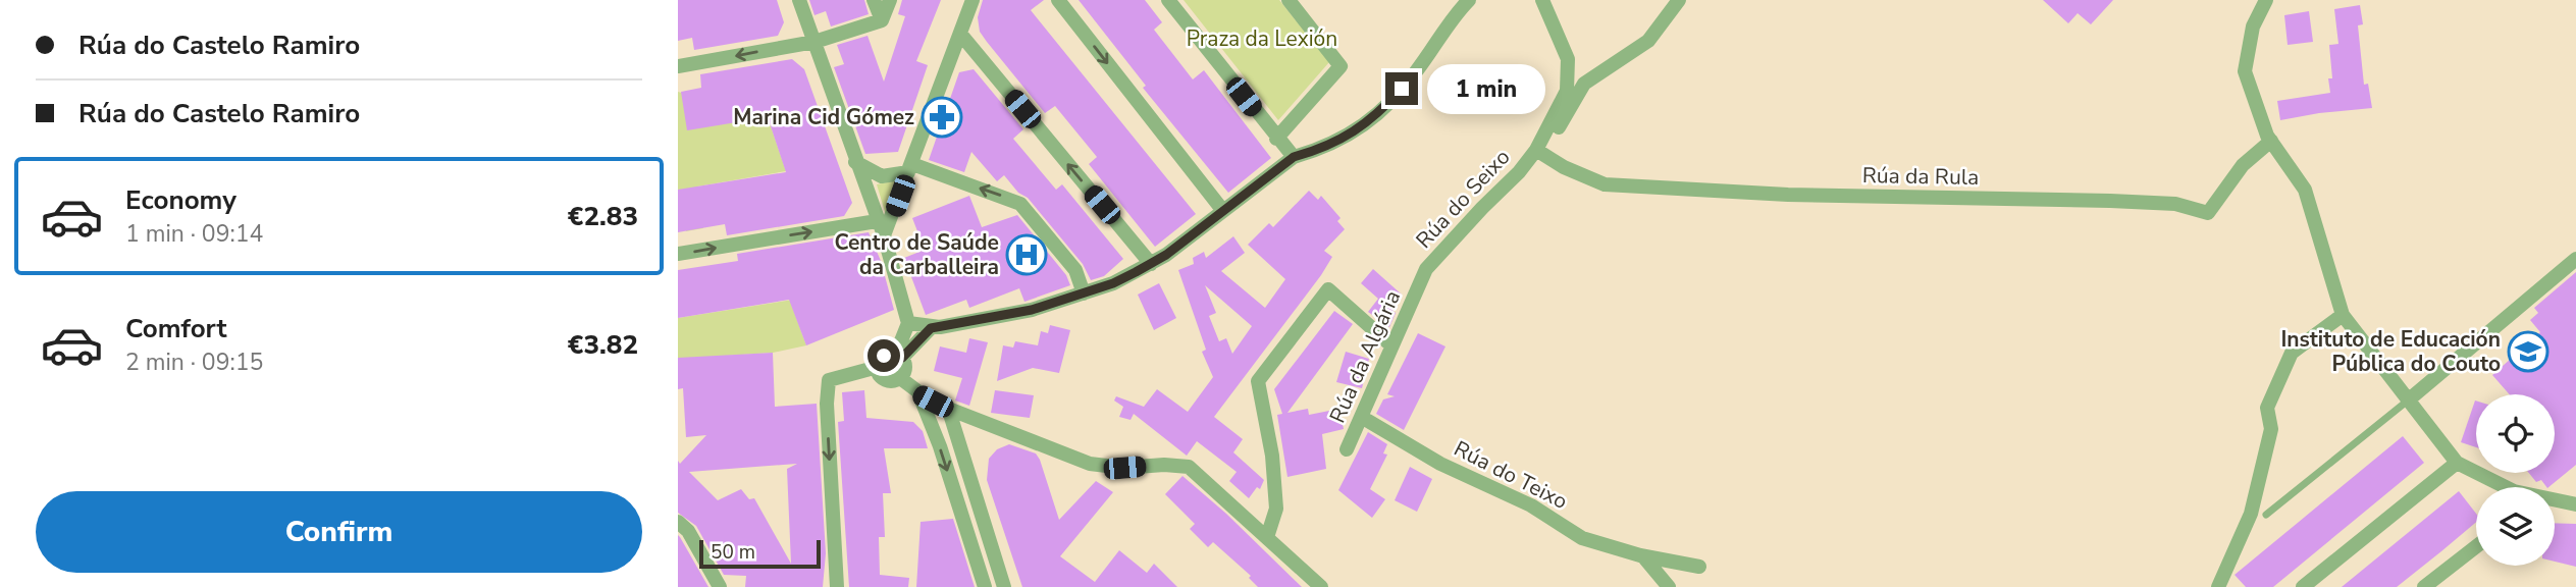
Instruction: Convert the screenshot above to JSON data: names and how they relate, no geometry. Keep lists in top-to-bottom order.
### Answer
{
  "streets": {
    "street": [
      "Rúa da Rula",
      "Rúa do Seixo",
      "Rúa da Algária",
      "Rúa do Teixo"
    ]
  },
  "crossings": [
    ["Rúa da Rula", "Rúa do Seixo"],
    ["Rúa do Seixo", "Rúa da Algária"],
    ["Rúa da Algária", "Rúa do Teixo"]
  ],
  "parks": ["Praza da Lexión"],
  "places": {
    "pharmacy": ["Marina Cid Gómez"],
    "hospital": ["Centro de Saúde da Carballeira"],
    "school or university": ["Instituto de Educación Pública do Couto"]
  },
  "scale_bar": "50 m",
  "page": {
    "banner": ["Rúa do Castelo Ramiro", "Rúa do Castelo Ramiro"],
    "bubble": "1 min",
    "list": [
      {
        "name": "Economy",
        "note": "1 min · 09:14",
        "value": "€2.83"
      },
      {
        "name": "Comfort",
        "note": "2 min · 09:15",
        "value": "€3.82"
      }
    ],
    "buttons": "Confirm",
    "scale": "50 m"
  }
}
